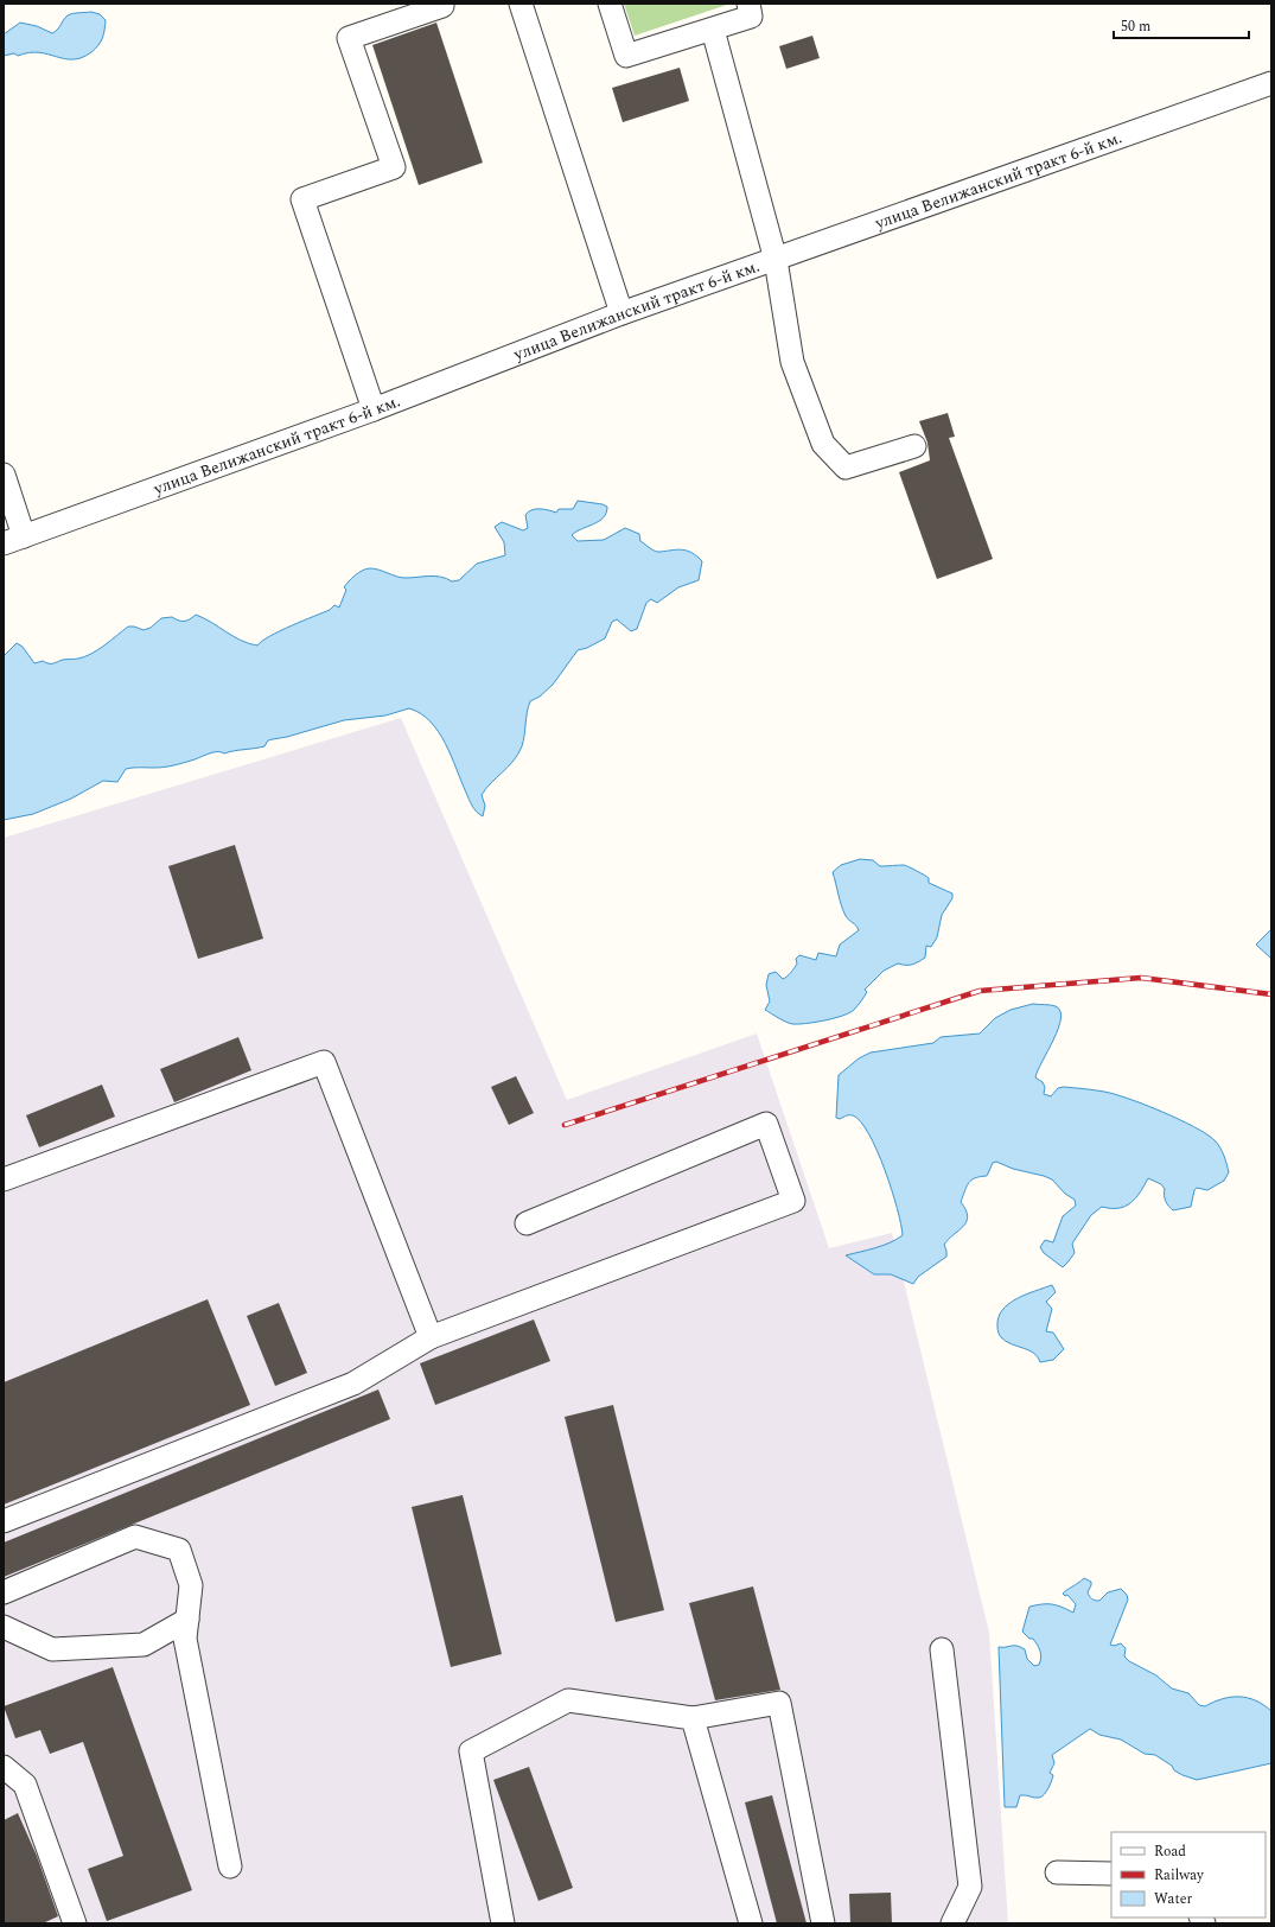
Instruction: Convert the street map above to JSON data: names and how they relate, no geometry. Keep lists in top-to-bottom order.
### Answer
{
  "streets": {
    "street": ["улица Велижанский тракт 6-й км."]
  },
  "legend": ["Road", "Railway", "Water"],
  "scale_bar": "50 m"
}
